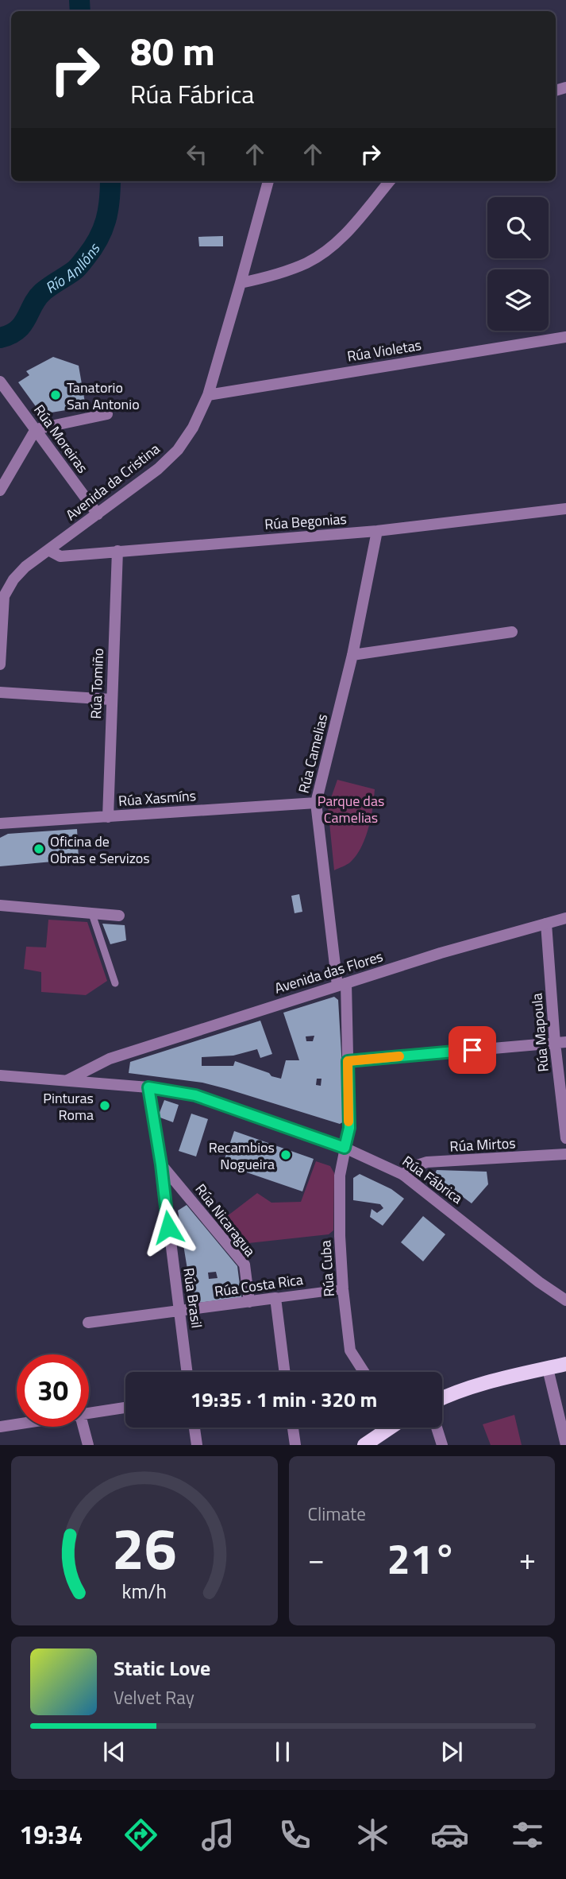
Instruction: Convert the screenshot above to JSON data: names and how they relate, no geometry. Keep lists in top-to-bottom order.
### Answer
{
  "streets": {
    "street": [
      "Rúa Violetas",
      "Rúa Moreiras",
      "Avenida da Cristina",
      "Rúa Begonias",
      "Rúa Tomiño",
      "Rúa Camelias",
      "Rúa Xasmíns",
      "Avenida das Flores",
      "Rúa Mapoula",
      "Rúa Mirtos",
      "Rúa Fábrica",
      "Rúa Nicaragua",
      "Rúa Cuba",
      "Rúa Costa Rica",
      "Rúa Brasil"
    ]
  },
  "crossings": [
    ["Rúa Violetas", "Avenida da Cristina"],
    ["Rúa Moreiras", "Avenida da Cristina"],
    ["Avenida da Cristina", "Rúa Begonias"],
    ["Rúa Begonias", "Rúa Tomiño"],
    ["Rúa Begonias", "Rúa Camelias"],
    ["Rúa Tomiño", "Rúa Xasmíns"],
    ["Rúa Camelias", "Rúa Xasmíns"],
    ["Rúa Camelias", "Avenida das Flores"],
    ["Rúa Camelias", "Rúa Cuba"],
    ["Avenida das Flores", "Rúa Mapoula"],
    ["Avenida das Flores", "Rúa Fábrica"],
    ["Rúa Mirtos", "Rúa Fábrica"],
    ["Rúa Fábrica", "Rúa Cuba"],
    ["Rúa Fábrica", "Rúa Brasil"],
    ["Rúa Nicaragua", "Rúa Costa Rica"],
    ["Rúa Nicaragua", "Rúa Brasil"],
    ["Rúa Cuba", "Rúa Costa Rica"],
    ["Rúa Costa Rica", "Rúa Brasil"]
  ],
  "water": ["Río Anllóns"],
  "parks": ["Parque das Camelias"],
  "places": [
    "Tanatorio San Antonio",
    "Oficina de Obras e Servizos",
    "Pinturas Roma",
    "Recambios Nogueira"
  ],
  "page": {
    "turn": ["80 m", "Rúa Fábrica"],
    "limit": "30",
    "trip": "19:35 · 1 min · 320 m",
    "tile": "Climate",
    "heat": ["−", "21°", "+"],
    "song": ["Static Love", "Velvet Ray"],
    "tabs": "19:34",
    "gauge": ["26", "km/h"]
  }
}
